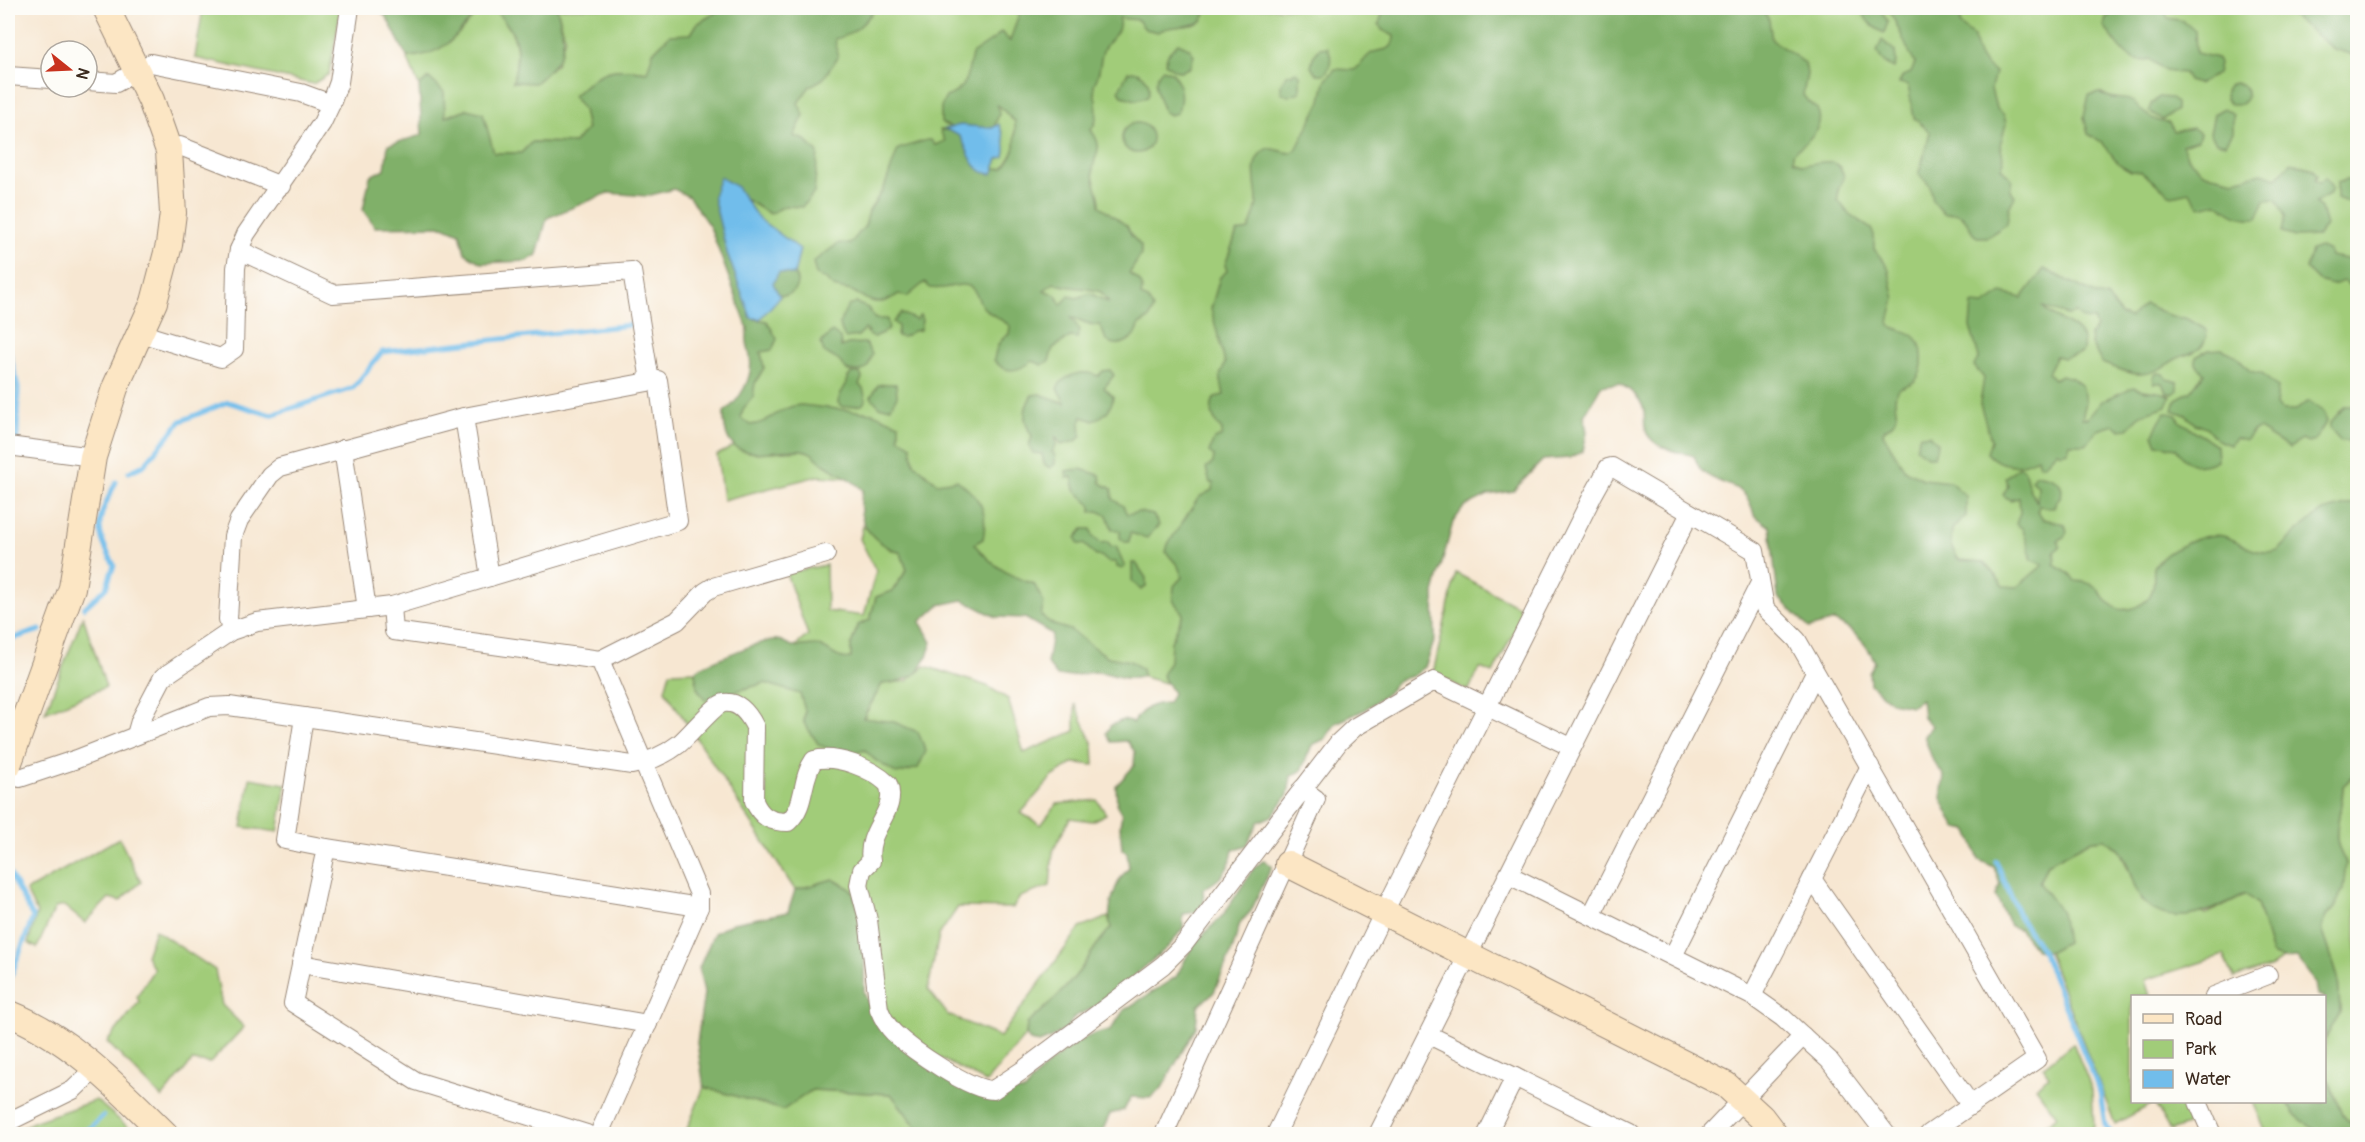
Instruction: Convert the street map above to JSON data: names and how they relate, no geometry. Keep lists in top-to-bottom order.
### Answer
{
  "legend": ["Road", "Park", "Water"],
  "north": "right"
}
